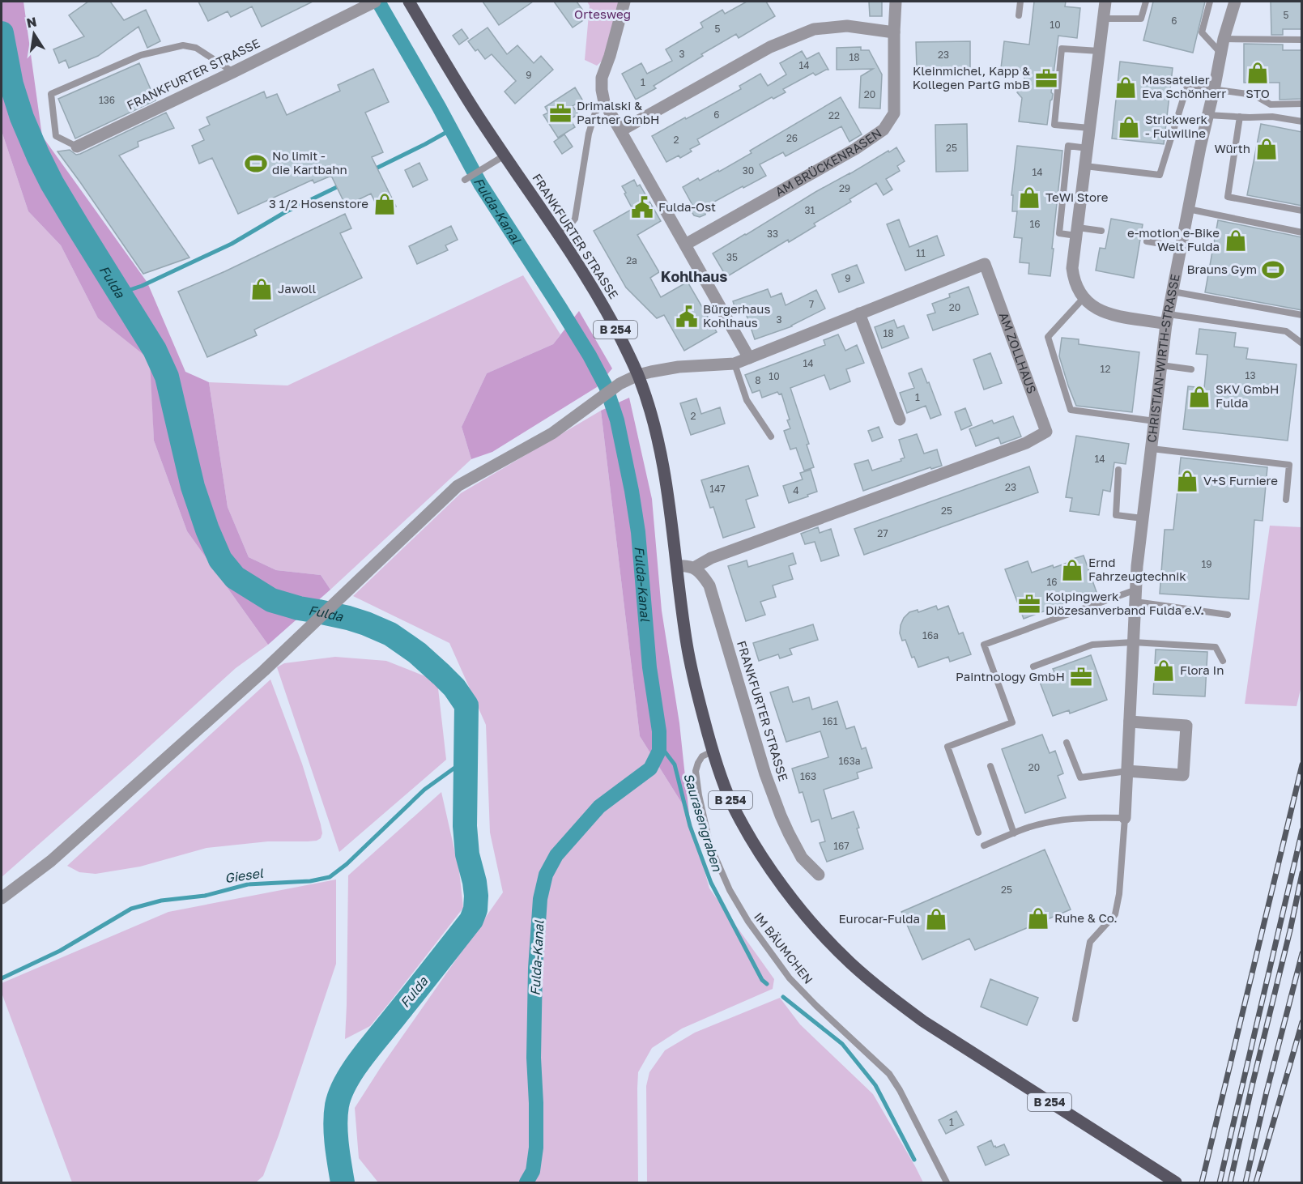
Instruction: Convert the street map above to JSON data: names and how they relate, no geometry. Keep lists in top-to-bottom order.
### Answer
{
  "streets": {
    "main road": ["FRANKFURTER STRASSE", "B 254"],
    "street": ["AM BRÜCKENRASEN", "AM ZOLLHAUS", "CHRISTIAN-WIRTH-STRASSE"],
    "lane": ["IM BÄUMCHEN"]
  },
  "crossings": [
    ["FRANKFURTER STRASSE", "B 254"],
    ["FRANKFURTER STRASSE", "AM ZOLLHAUS"],
    ["FRANKFURTER STRASSE", "IM BÄUMCHEN"],
    ["B 254", "IM BÄUMCHEN"]
  ],
  "districts": ["Kohlhaus"],
  "water": [
    "Fulda-Kanal",
    "Fulda",
    "Saurasengraben",
    "Giesel"
  ],
  "parks": ["Ortesweg"],
  "places": {
    "shop": [
      "STO",
      "Massatelier Eva Schönherr",
      "Strickwerk - Fulwiline",
      "Würth",
      "TeWi Store",
      "3 1/2 Hosenstore",
      "e-motion e-Bike Welt Fulda",
      "Jawoll",
      "SKV GmbH Fulda",
      "V+S Furniere",
      "Ernd Fahrzeugtechnik",
      "Flora In",
      "Ruhe & Co.",
      "Eurocar-Fulda"
    ],
    "office": [
      "Kleinmichel, Kapp & Kollegen PartG mbB",
      "Drimalski & Partner GmbH",
      "Kolpingwerk Diözesanverband Fulda e.V.",
      "Paintnology GmbH"
    ],
    "sports": ["No limit - die Kartbahn", "Brauns Gym"],
    "public building": ["Fulda-Ost", "Bürgerhaus Kohlhaus"]
  },
  "house_numbers": [
    "5",
    "6",
    "10",
    "5",
    "3",
    "23",
    "18",
    "14",
    "9",
    "1",
    "20",
    "136",
    "6",
    "22",
    "26",
    "2",
    "25",
    "30",
    "14",
    "29",
    "31",
    "16",
    "33",
    "11",
    "35",
    "2a",
    "9",
    "7",
    "20",
    "3",
    "18",
    "14",
    "12",
    "13",
    "10",
    "8",
    "1",
    "2",
    "14",
    "23",
    "147",
    "4",
    "25",
    "27",
    "19",
    "16",
    "16a",
    "161",
    "163a",
    "20",
    "163",
    "167",
    "25",
    "1"
  ],
  "north": "top"
}
